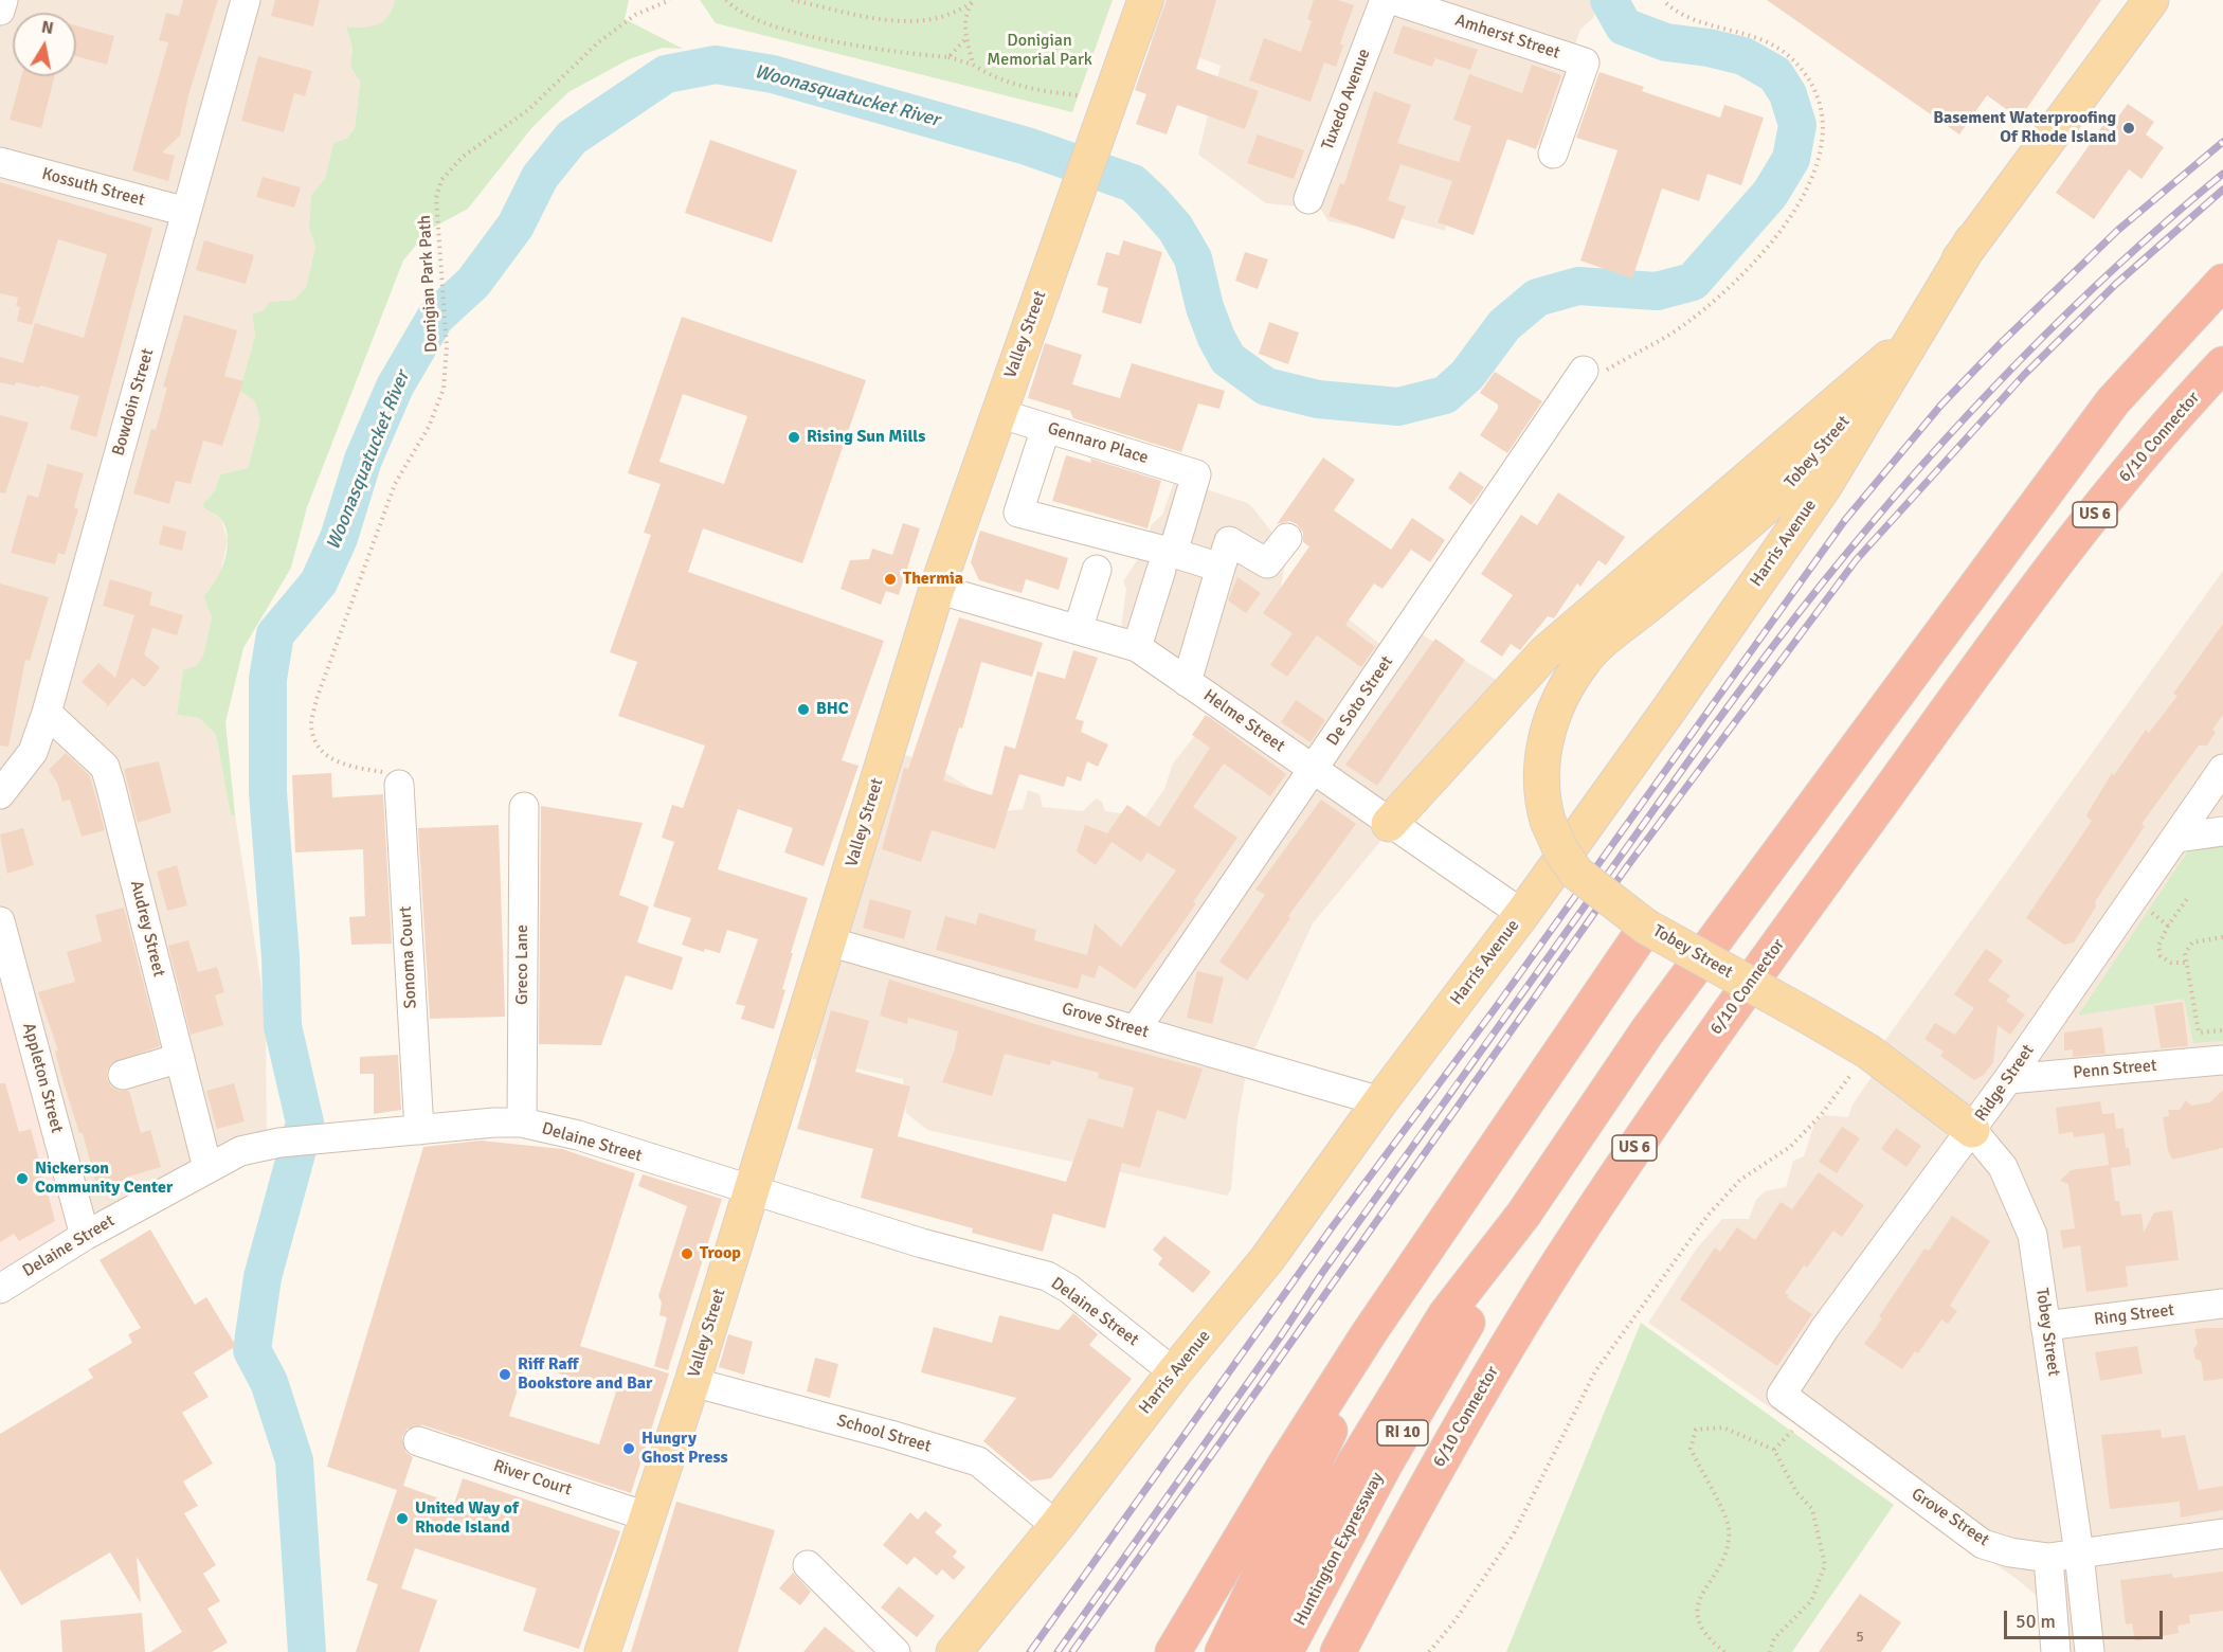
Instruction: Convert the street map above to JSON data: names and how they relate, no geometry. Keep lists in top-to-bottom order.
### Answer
{
  "streets": {
    "highway": [
      "6/10 Connector",
      "US 6",
      "RI 10",
      "Huntington Expressway"
    ],
    "main road": ["Valley Street", "Tobey Street", "Harris Avenue"],
    "street": [
      "Amherst Street",
      "Tuxedo Avenue",
      "Kossuth Street",
      "Bowdoin Street",
      "Gennaro Place",
      "De Soto Street",
      "Helme Street",
      "Audrey Street",
      "Sonoma Court",
      "Greco Lane",
      "Grove Street",
      "Penn Street",
      "Appleton Street",
      "Ridge Street",
      "Delaine Street",
      "Ring Street",
      "School Street",
      "River Court"
    ],
    "path": ["Donigian Park Path"]
  },
  "crossings": [
    ["Kossuth Street", "Bowdoin Street"],
    ["Donigian Park Path", "Sonoma Court"],
    ["Valley Street", "Gennaro Place"],
    ["Valley Street", "Helme Street"],
    ["Valley Street", "Grove Street"],
    ["Valley Street", "Delaine Street"],
    ["Valley Street", "School Street"],
    ["Valley Street", "River Court"],
    ["Bowdoin Street", "Audrey Street"],
    ["Tobey Street", "Harris Avenue"],
    ["Tobey Street", "Grove Street"],
    ["Tobey Street", "Ridge Street"],
    ["Tobey Street", "Ring Street"],
    ["Harris Avenue", "Helme Street"],
    ["Harris Avenue", "Grove Street"],
    ["Harris Avenue", "Delaine Street"],
    ["Harris Avenue", "School Street"],
    ["De Soto Street", "Helme Street"],
    ["De Soto Street", "Grove Street"],
    ["Audrey Street", "Delaine Street"],
    ["Sonoma Court", "Delaine Street"],
    ["Greco Lane", "Delaine Street"],
    ["Grove Street", "Ridge Street"],
    ["Penn Street", "Ridge Street"],
    ["Appleton Street", "Delaine Street"]
  ],
  "water": ["Woonasquatucket River"],
  "parks": ["Donigian Memorial Park"],
  "places": [
    "Basement Waterproofing Of Rhode Island",
    "Rising Sun Mills",
    "Thermia",
    "BHC",
    "Nickerson Community Center",
    "Troop",
    "Riff Raff Bookstore and Bar",
    "Hungry Ghost Press",
    "United Way of Rhode Island"
  ],
  "house_numbers": ["5"],
  "scale_bar": "50 m",
  "north": "top"
}
